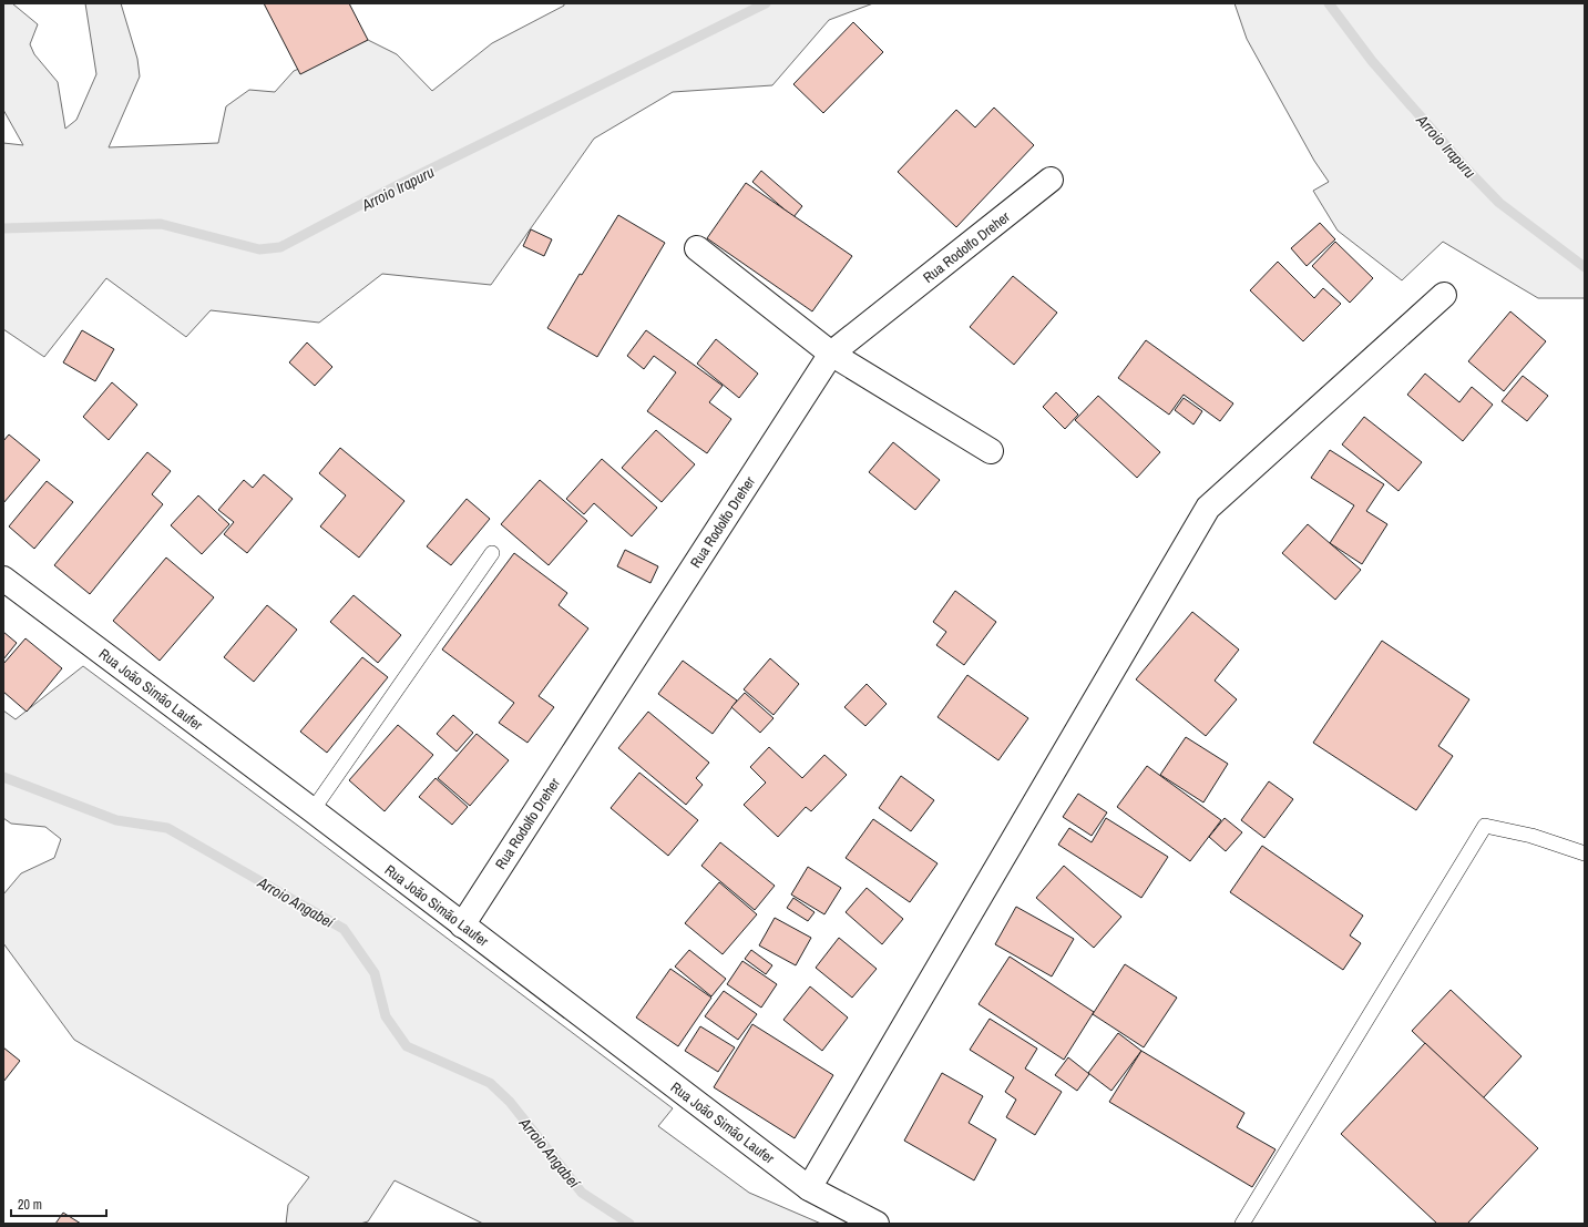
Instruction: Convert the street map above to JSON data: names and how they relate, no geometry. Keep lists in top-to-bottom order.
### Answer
{
  "streets": {
    "street": ["Rua Rodolfo Dreher", "Rua João Simão Laufer"]
  },
  "crossings": [
    ["Rua Rodolfo Dreher", "Rua João Simão Laufer"]
  ],
  "water": ["Arroio Irapuru", "Arroio Angabeí"],
  "scale_bar": "20 m"
}
